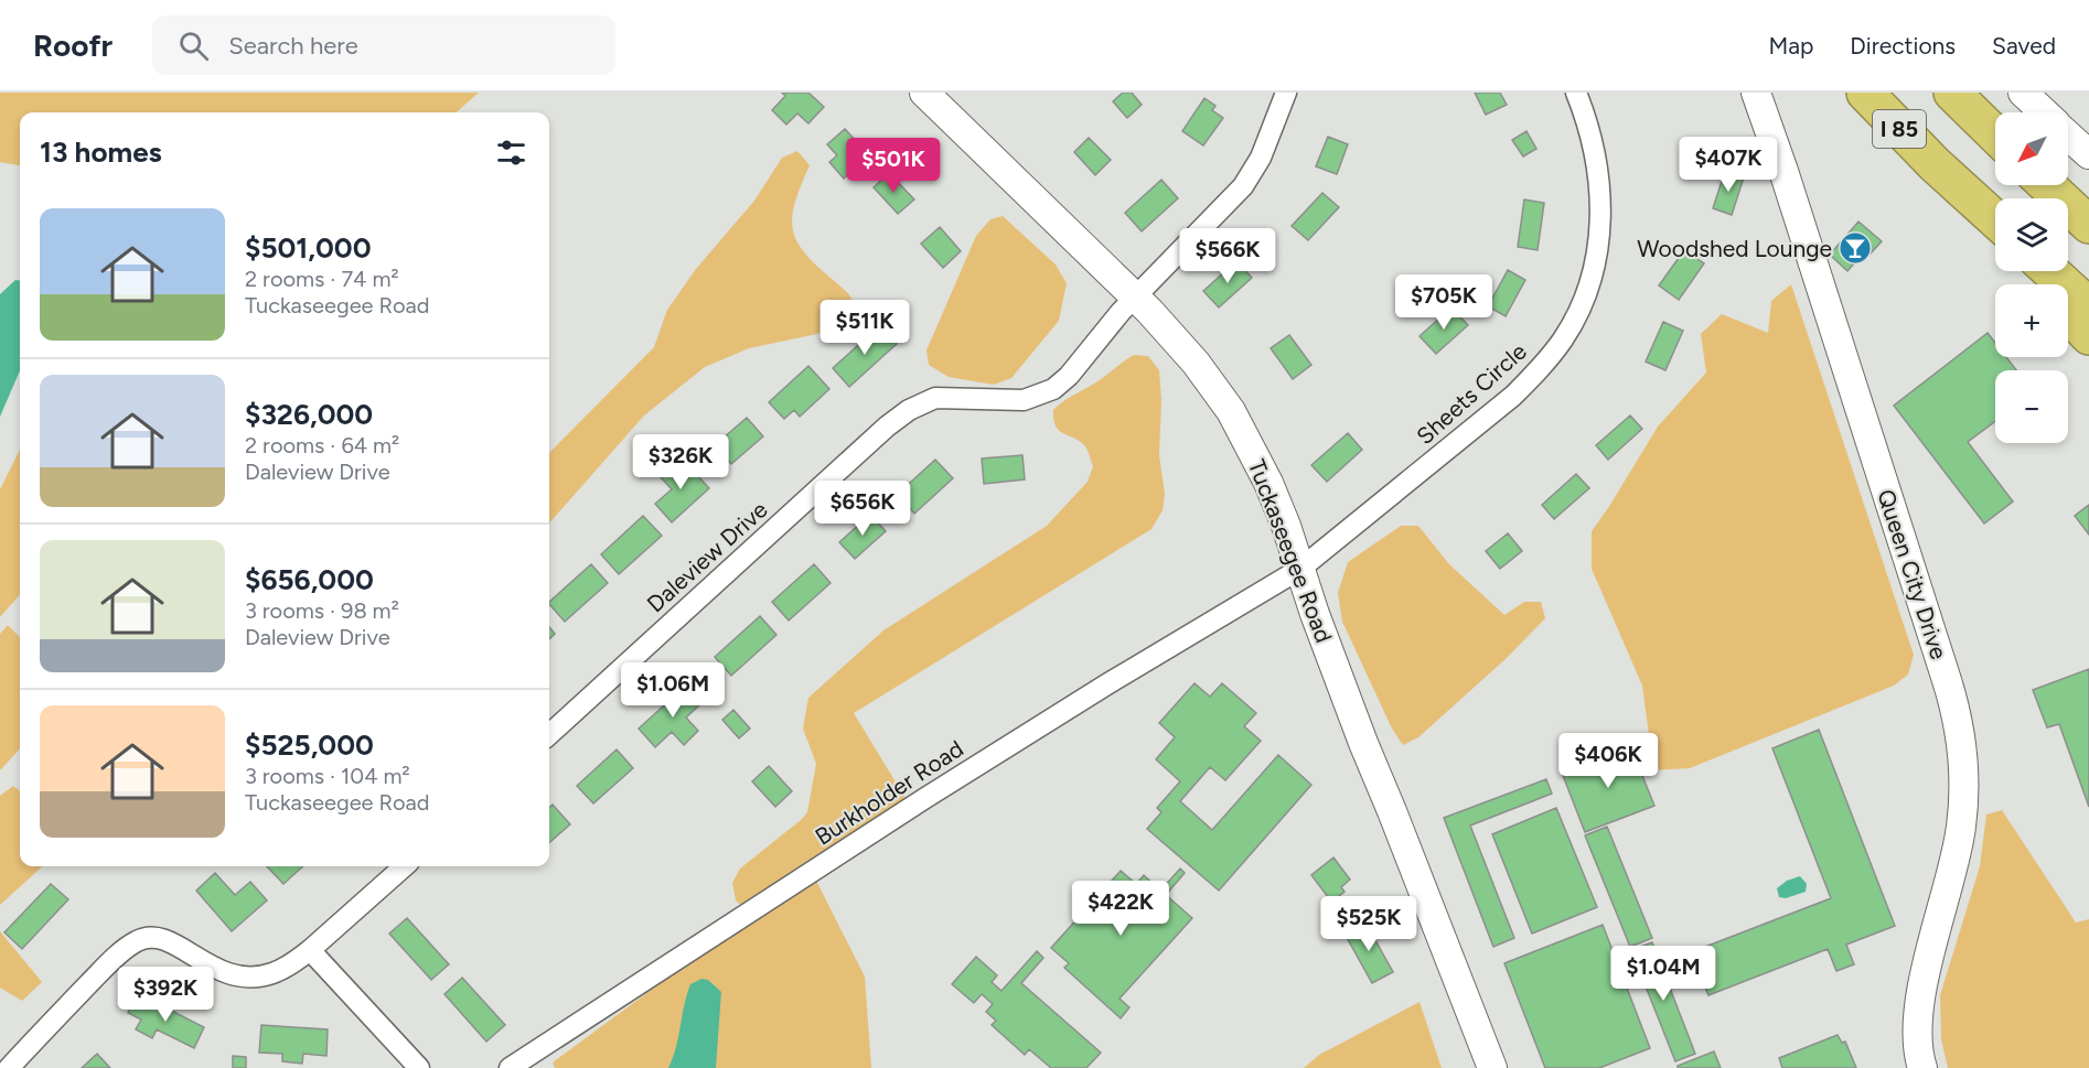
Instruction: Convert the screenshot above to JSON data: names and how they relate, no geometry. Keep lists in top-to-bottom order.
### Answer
{
  "streets": {
    "highway": ["I 85"],
    "street": [
      "Sheets Circle",
      "Tuckaseegee Road",
      "Daleview Drive",
      "Queen City Drive",
      "Burkholder Road"
    ]
  },
  "crossings": [
    ["Sheets Circle", "Tuckaseegee Road"],
    ["Sheets Circle", "Burkholder Road"],
    ["Tuckaseegee Road", "Daleview Drive"],
    ["Tuckaseegee Road", "Burkholder Road"]
  ],
  "places": {
    "bar": ["Woodshed Lounge"]
  },
  "north": "bottom left",
  "page": {
    "header": "Roofr",
    "search": "Search here",
    "nav": ["Map", "Directions", "Saved"],
    "map_buttons": ["+", "−"],
    "heading": "13 homes",
    "price": [
      "$407K",
      "$501K",
      "$566K",
      "$705K",
      "$511K",
      "$326K",
      "$656K",
      "$1.06M",
      "$406K",
      "$422K",
      "$525K",
      "$1.04M",
      "$392K"
    ],
    "list": [
      {
        "name": "$501,000",
        "note": "2 rooms · 74 m² · Tuckaseegee Road"
      },
      {
        "name": "$326,000",
        "note": "2 rooms · 64 m² · Daleview Drive"
      },
      {
        "name": "$656,000",
        "note": "3 rooms · 98 m² · Daleview Drive"
      },
      {
        "name": "$525,000",
        "note": "3 rooms · 104 m² · Tuckaseegee Road"
      }
    ]
  }
}
